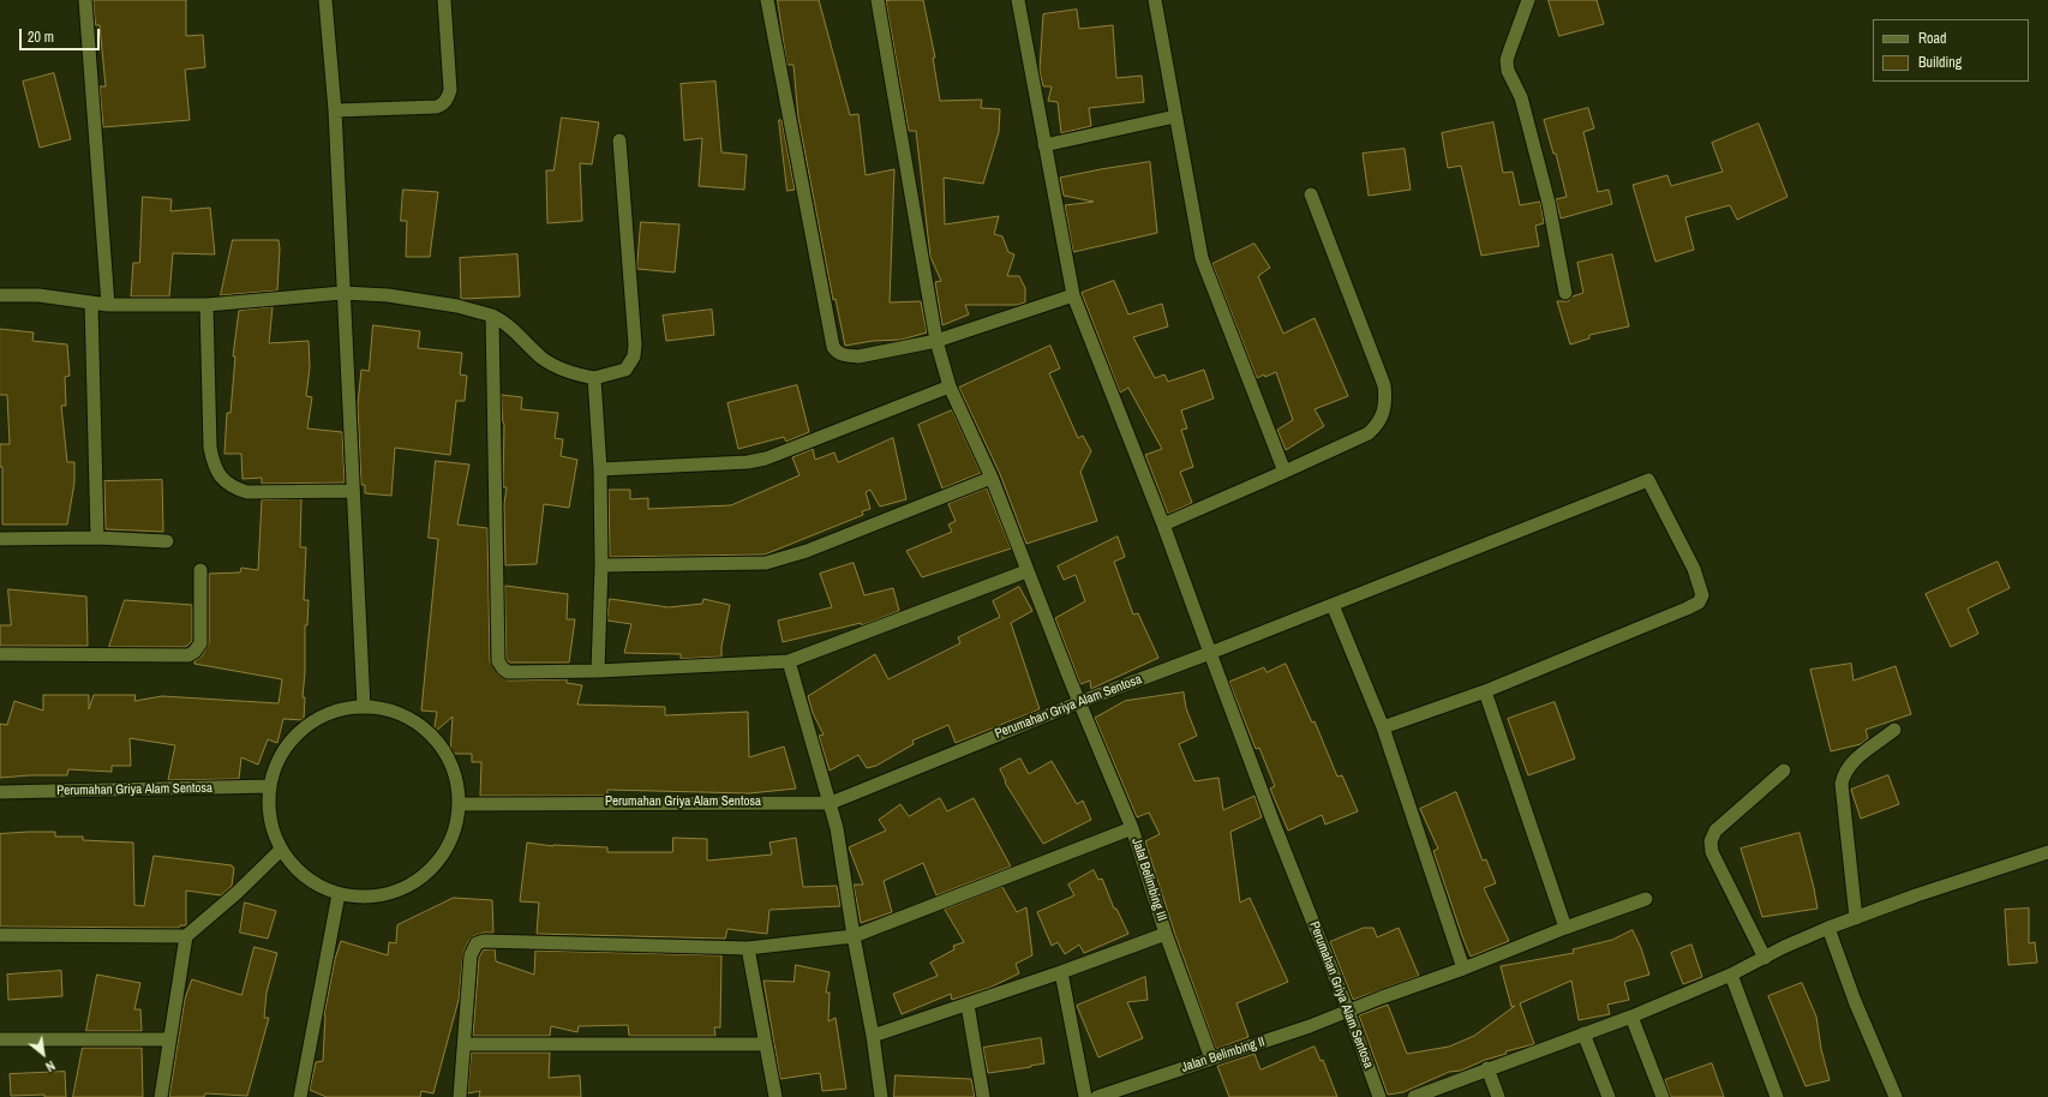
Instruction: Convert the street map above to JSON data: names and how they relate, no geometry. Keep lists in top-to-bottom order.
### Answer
{
  "streets": {
    "street": ["Perumahan Griya Alam Sentosa", "Jalal Belimbing III", "Jalan Belimbing II"]
  },
  "crossings": [
    ["Perumahan Griya Alam Sentosa", "Jalal Belimbing III"],
    ["Perumahan Griya Alam Sentosa", "Jalan Belimbing II"],
    ["Jalal Belimbing III", "Jalan Belimbing II"]
  ],
  "legend": ["Road", "Building"],
  "scale_bar": "20 m",
  "north": "bottom right"
}
